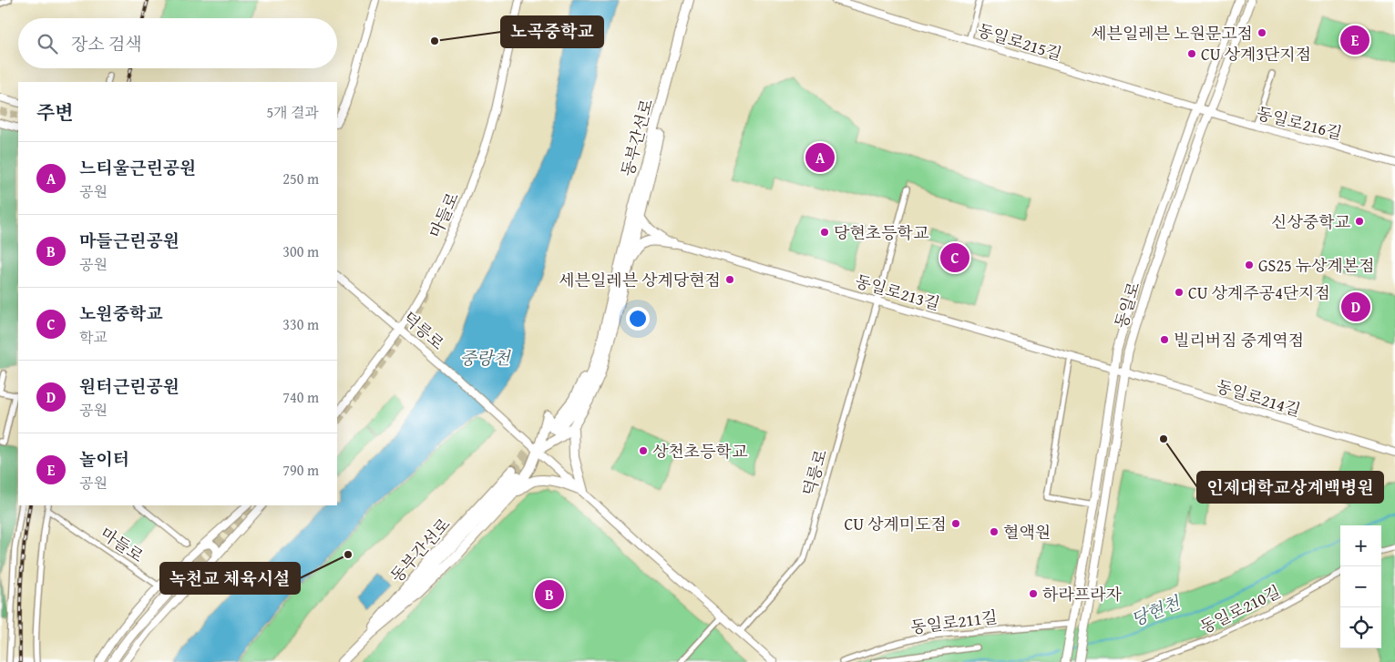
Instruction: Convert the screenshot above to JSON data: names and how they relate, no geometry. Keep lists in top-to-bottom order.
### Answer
{
  "streets": {
    "highway": ["동부간선로"],
    "main road": [
      "동일로215길",
      "동일로216길",
      "마들로",
      "동일로213길",
      "동일로",
      "덕릉로",
      "동일로214길"
    ],
    "street": ["동일로210길", "동일로211길"]
  },
  "crossings": [
    ["동일로215길", "동일로216길"],
    ["동일로215길", "동일로"],
    ["동일로216길", "동일로"],
    ["마들로", "덕릉로"],
    ["동일로213길", "동일로"],
    ["동일로213길", "덕릉로"],
    ["동일로213길", "동일로214길"],
    ["동일로", "동일로214길"],
    ["동일로", "동일로211길"]
  ],
  "water": ["중랑천", "당현천"],
  "places": [
    "세븐일레븐 노원문고점",
    "노곡중학교",
    "CU 상계3단지점",
    "신상중학교",
    "당현초등학교",
    "GS25 뉴상계본점",
    "세븐일레븐 상계당현점",
    "CU 상계주공4단지점",
    "빌리버짐 중계역점",
    "인제대학교상계백병원",
    "상천초등학교",
    "CU 상계미도점",
    "혈액원",
    "녹천교 체육시설",
    "하라프라자"
  ],
  "page": {
    "search": "장소 검색",
    "pins": [
      "E",
      "A",
      "C",
      "D",
      "B"
    ],
    "heading": ["주변", "5개 결과"],
    "list": [
      {
        "mark": "A",
        "name": "느티울근린공원",
        "note": "공원",
        "value": "250 m"
      },
      {
        "mark": "B",
        "name": "마들근린공원",
        "note": "공원",
        "value": "300 m"
      },
      {
        "mark": "C",
        "name": "노원중학교",
        "note": "학교",
        "value": "330 m"
      },
      {
        "mark": "D",
        "name": "원터근린공원",
        "note": "공원",
        "value": "740 m"
      },
      {
        "mark": "E",
        "name": "놀이터",
        "note": "공원",
        "value": "790 m"
      }
    ],
    "map_buttons": ["+", "−"]
  }
}
